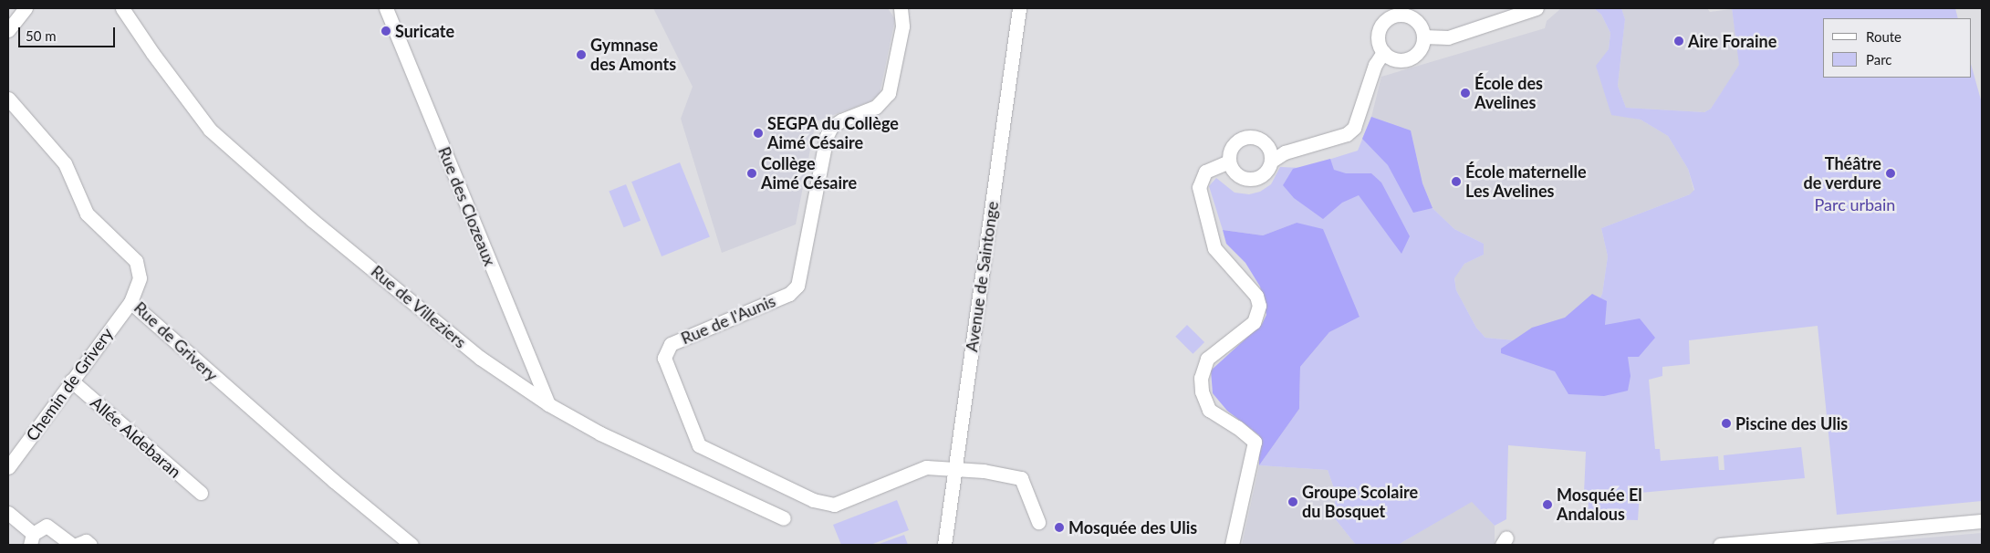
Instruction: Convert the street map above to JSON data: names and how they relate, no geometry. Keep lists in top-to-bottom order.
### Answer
{
  "streets": {
    "street": [
      "Rue des Clozeaux",
      "Avenue de Saintonge",
      "Rue de Villeziers",
      "Rue de l'Aunis",
      "Rue de Grivery",
      "Chemin de Grivery",
      "Allée Aldebaran"
    ]
  },
  "crossings": [
    ["Rue des Clozeaux", "Rue de Villeziers"],
    ["Avenue de Saintonge", "Rue de l'Aunis"],
    ["Rue de Grivery", "Chemin de Grivery"],
    ["Chemin de Grivery", "Allée Aldebaran"]
  ],
  "parks": ["Parc urbain"],
  "places": [
    "Suricate",
    "Aire Foraine",
    "Gymnase des Amonts",
    "École des Avelines",
    "SEGPA du Collège Aimé Césaire",
    "Collège Aimé Césaire",
    "Théâtre de verdure",
    "École maternelle Les Avelines",
    "Piscine des Ulis",
    "Groupe Scolaire du Bosquet",
    "Mosquée El Andalous",
    "Mosquée des Ulis"
  ],
  "legend": ["Route", "Parc"],
  "scale_bar": "50 m"
}
